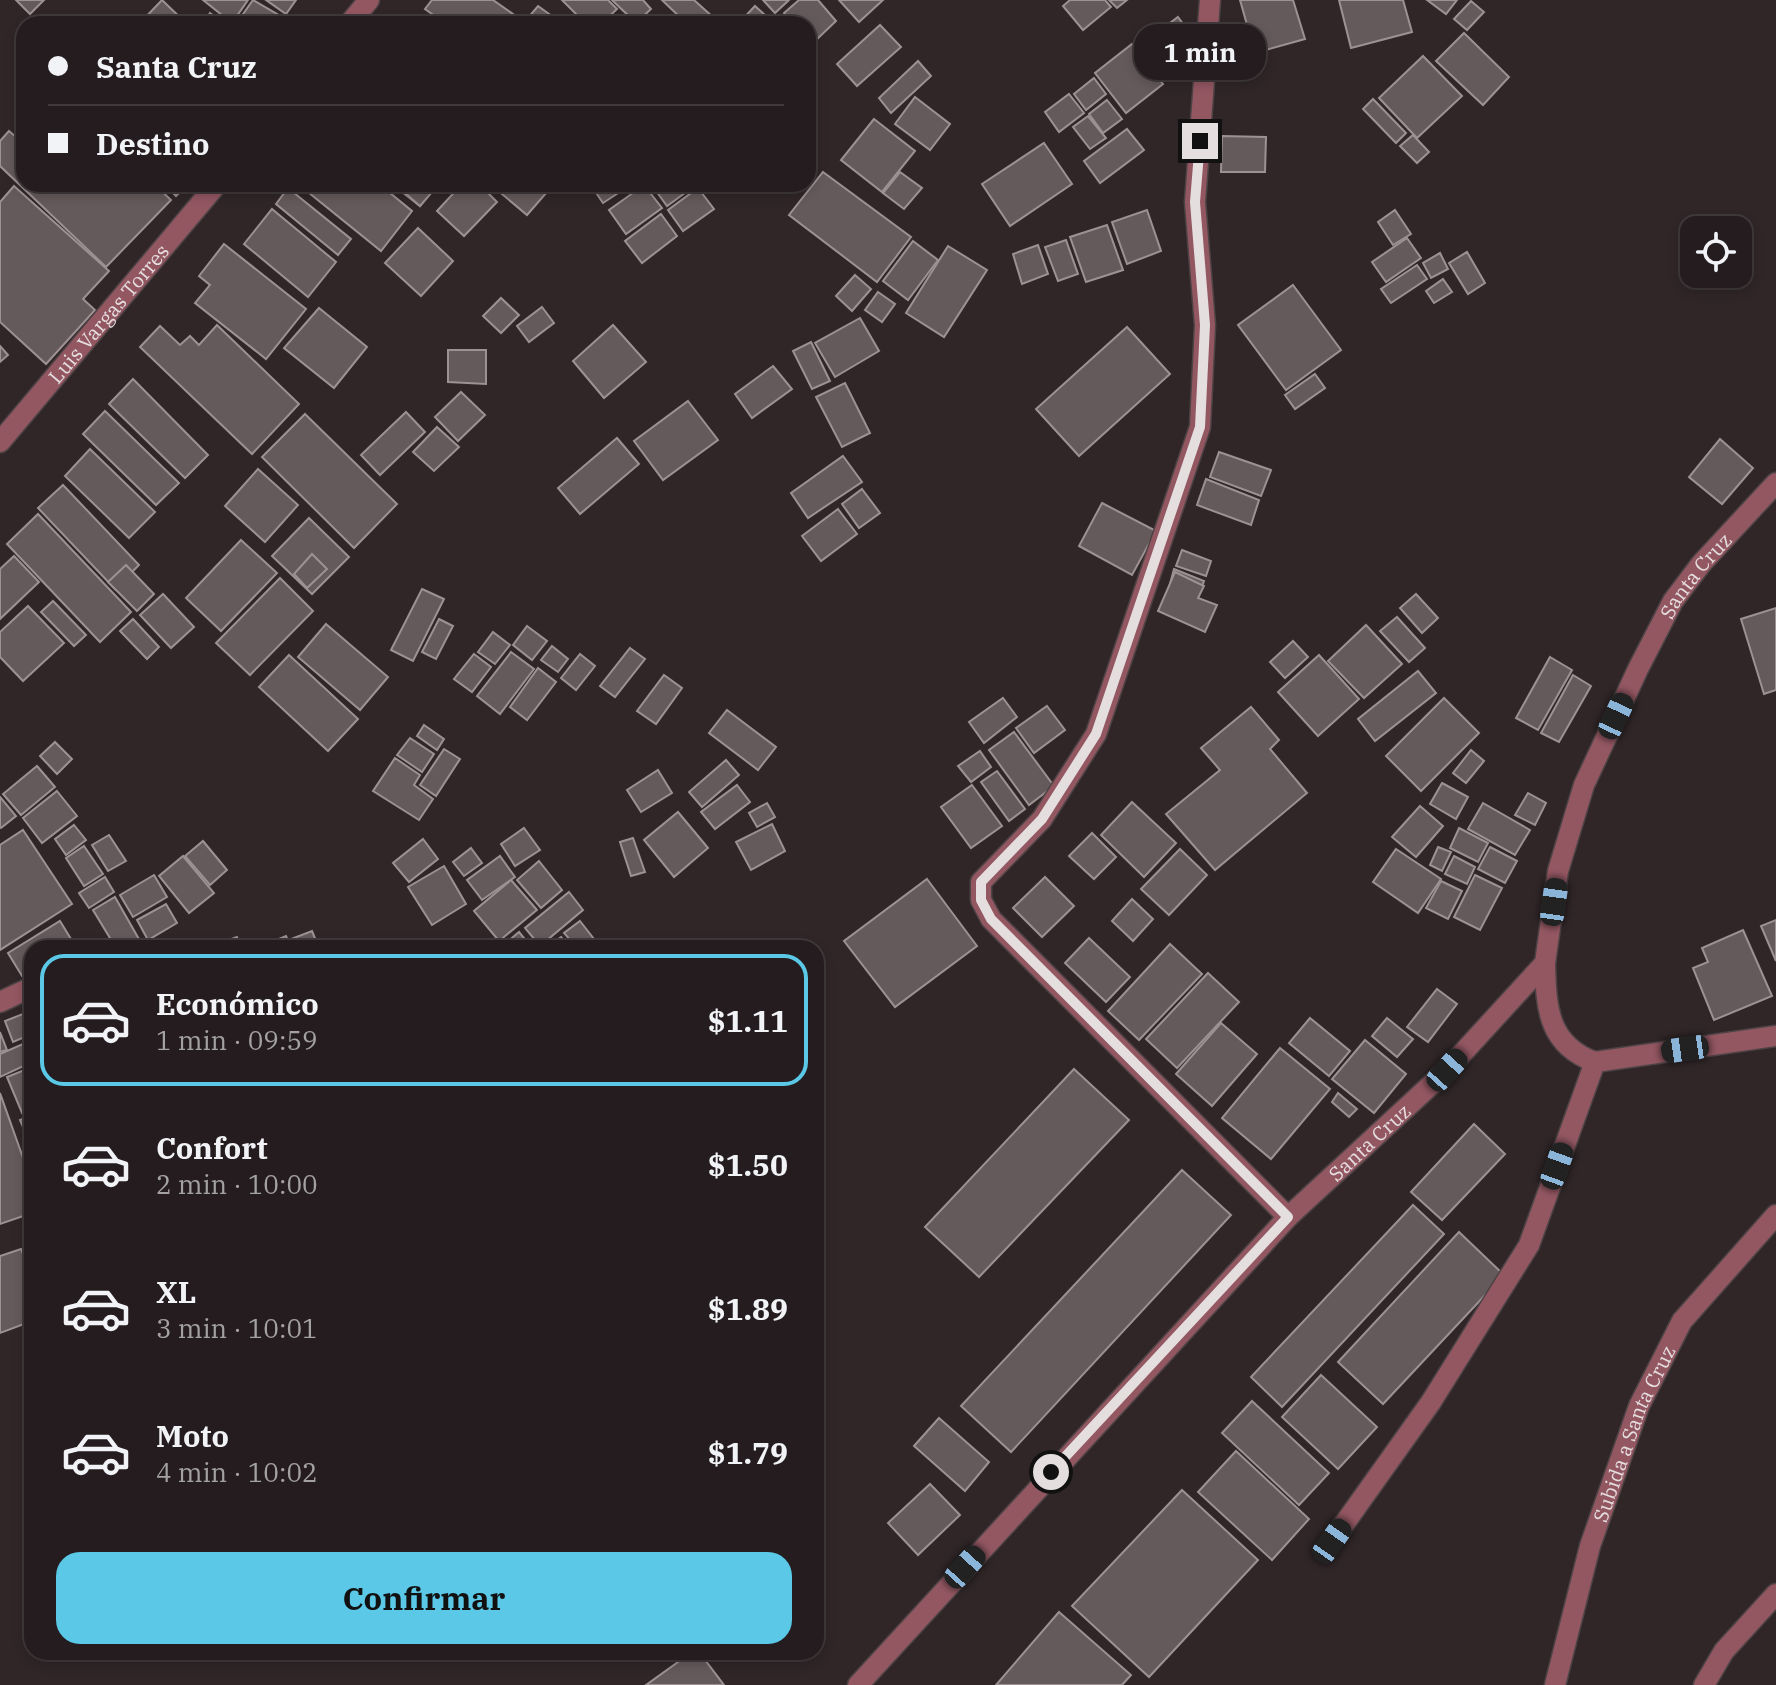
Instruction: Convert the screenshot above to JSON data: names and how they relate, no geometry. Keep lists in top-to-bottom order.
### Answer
{
  "streets": {
    "street": ["Luis Vargas Torres", "Santa Cruz", "Subida a Santa Cruz"]
  },
  "page": {
    "banner": ["Santa Cruz", "Destino"],
    "bubble": "1 min",
    "list": [
      {
        "name": "Económico",
        "note": "1 min · 09:59",
        "value": "$1.11"
      },
      {
        "name": "Confort",
        "note": "2 min · 10:00",
        "value": "$1.50"
      },
      {
        "name": "XL",
        "note": "3 min · 10:01",
        "value": "$1.89"
      },
      {
        "name": "Moto",
        "note": "4 min · 10:02",
        "value": "$1.79"
      }
    ],
    "buttons": "Confirmar"
  }
}
